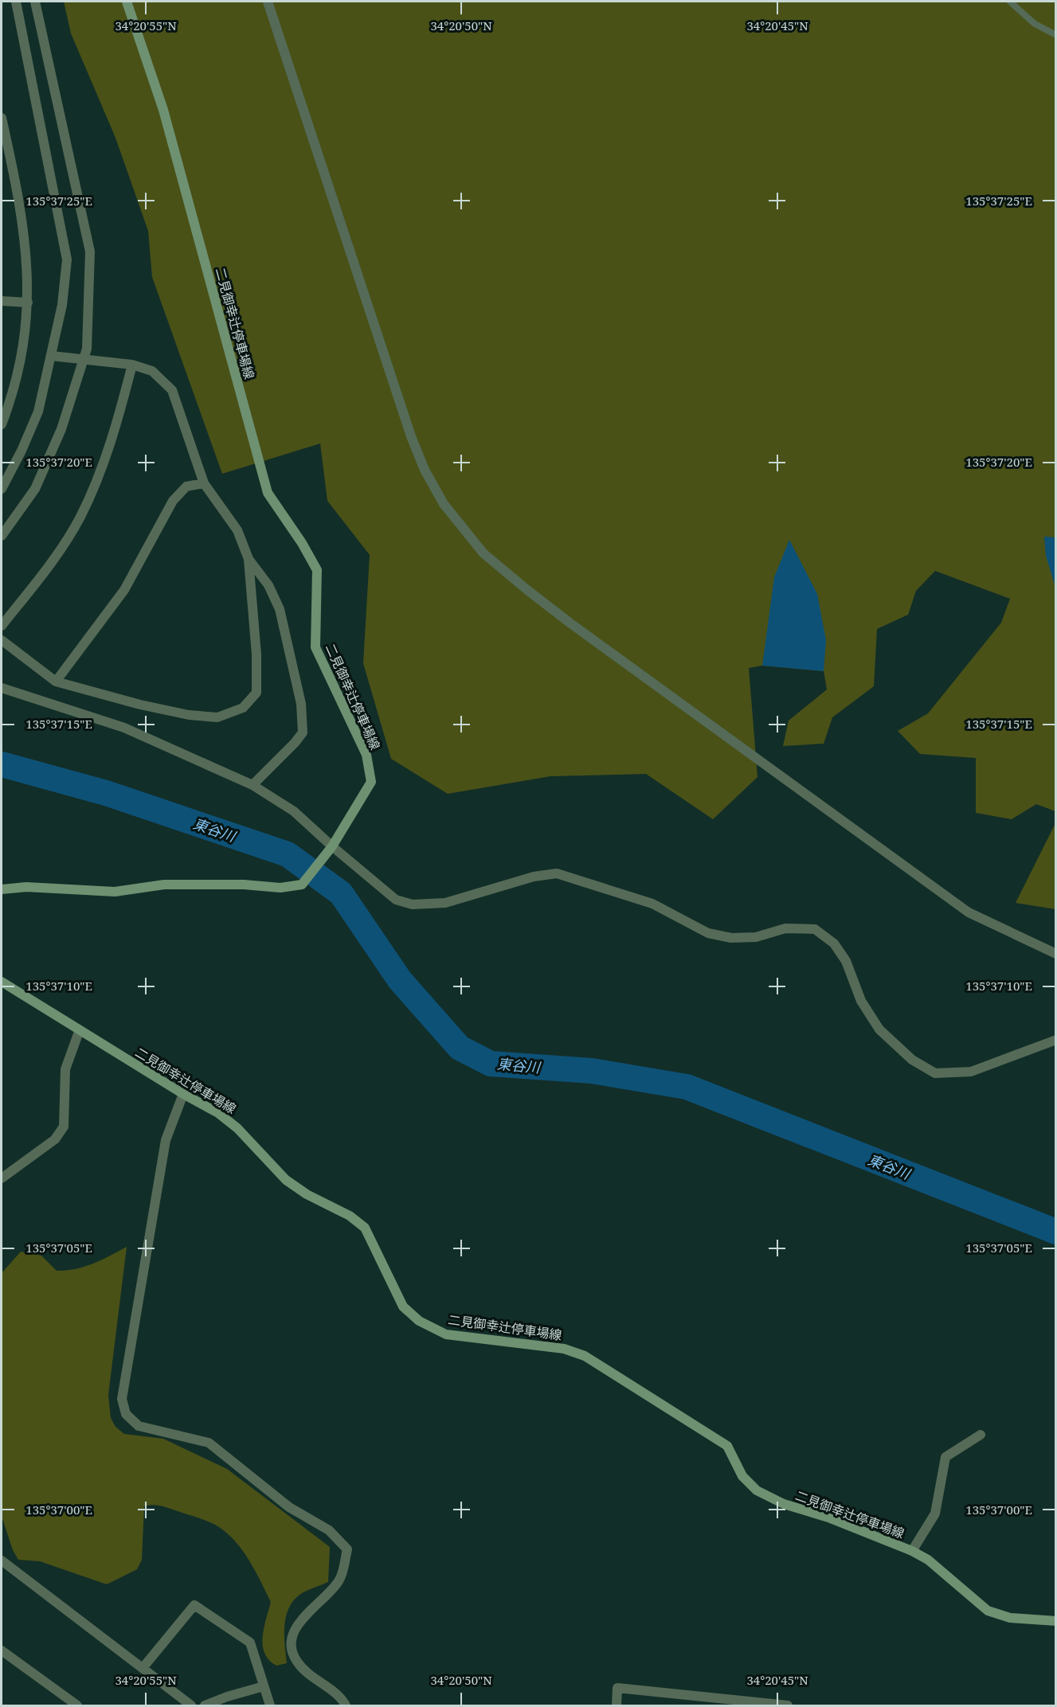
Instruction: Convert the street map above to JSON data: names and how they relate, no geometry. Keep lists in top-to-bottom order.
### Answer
{
  "streets": {
    "main road": ["二見御幸辻停車場線"]
  },
  "water": ["東谷川"],
  "coordinates": [
    "34°20'55\"N",
    "34°20'50\"N",
    "34°20'45\"N",
    "135°37'25\"E",
    "135°37'20\"E",
    "135°37'15\"E",
    "135°37'10\"E",
    "135°37'05\"E",
    "135°37'00\"E"
  ]
}
